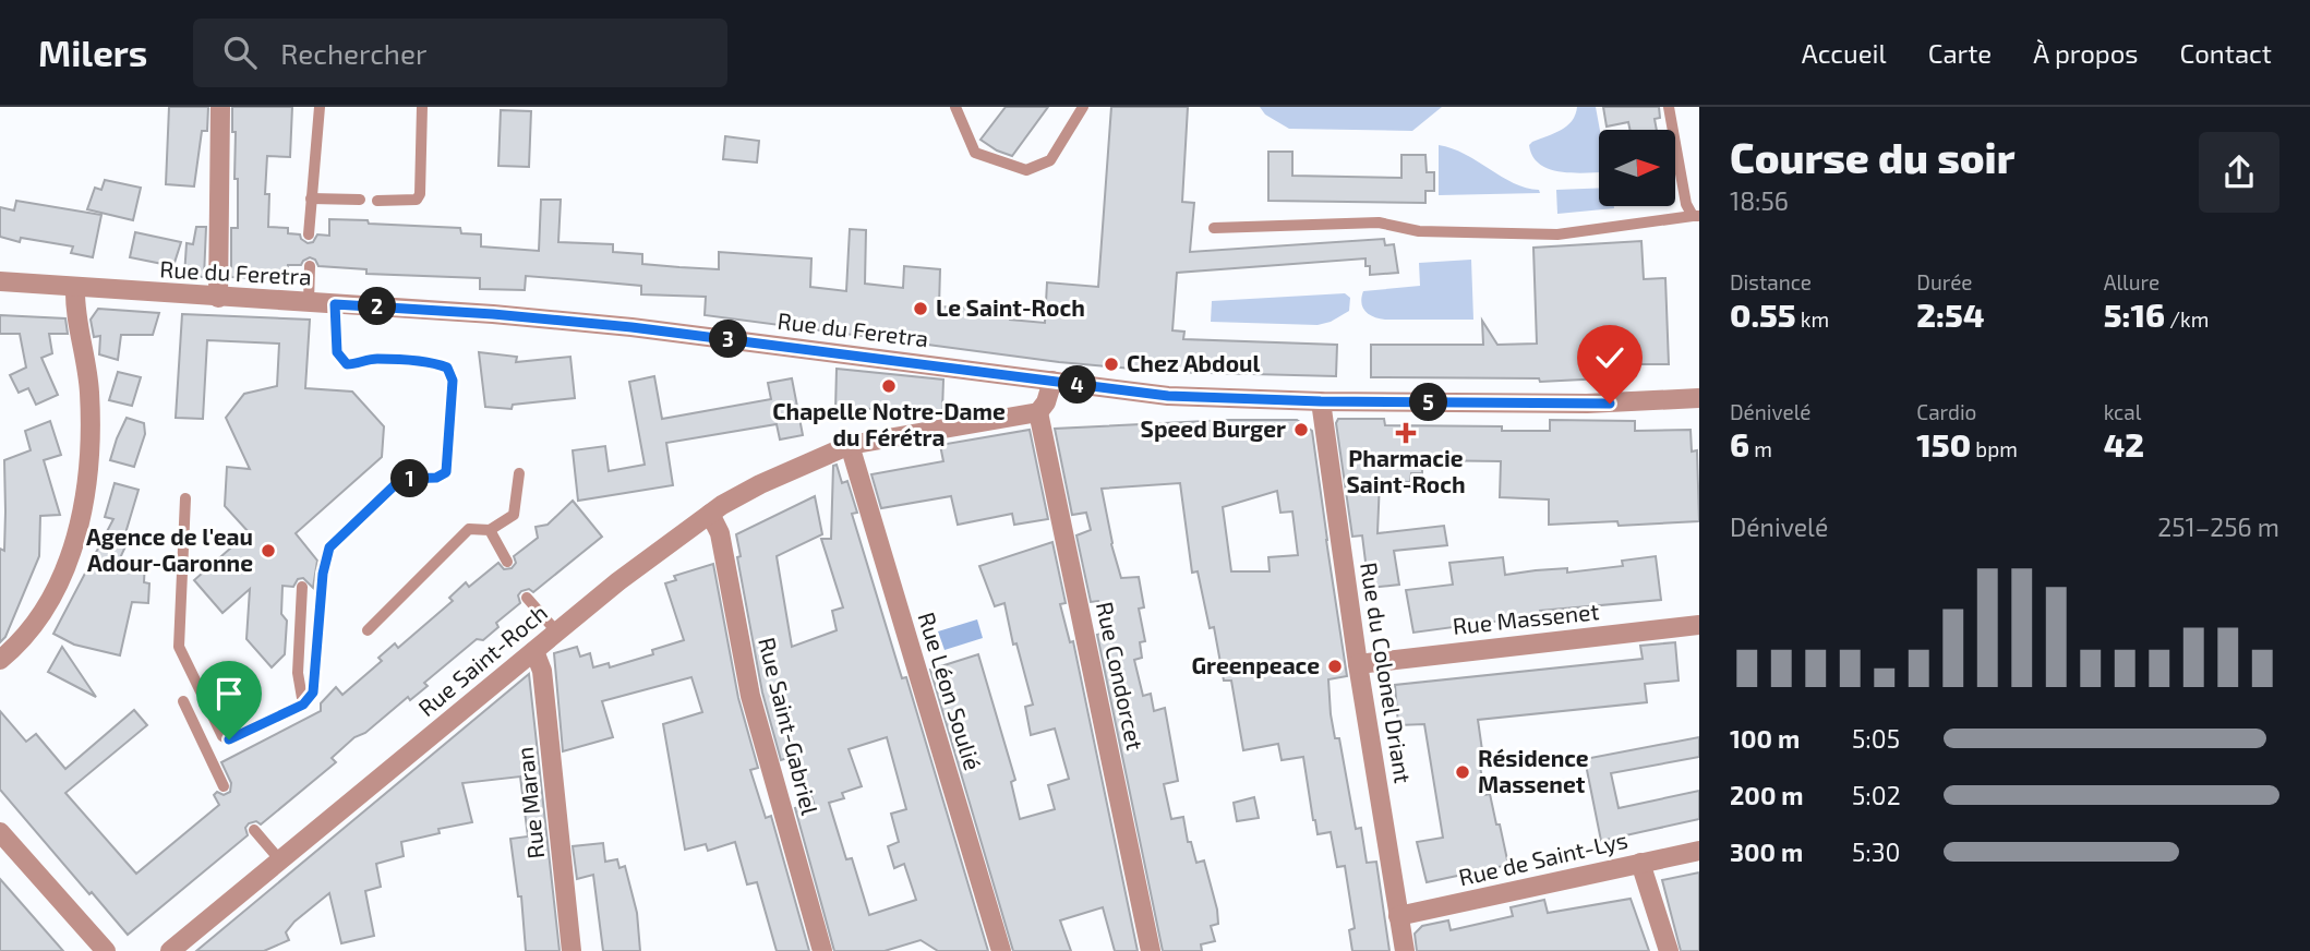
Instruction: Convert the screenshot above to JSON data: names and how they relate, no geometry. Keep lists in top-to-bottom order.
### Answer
{
  "streets": {
    "street": [
      "Rue du Feretra",
      "Rue Massenet",
      "Rue Saint-Roch",
      "Rue du Colonel Driant",
      "Rue Condorcet",
      "Rue Léon Soulié",
      "Rue Saint-Gabriel",
      "Rue Maran",
      "Rue de Saint-Lys"
    ]
  },
  "crossings": [
    ["Rue du Feretra", "Rue du Colonel Driant"],
    ["Rue Massenet", "Rue du Colonel Driant"],
    ["Rue Saint-Roch", "Rue Condorcet"],
    ["Rue Saint-Roch", "Rue Léon Soulié"],
    ["Rue Saint-Roch", "Rue Saint-Gabriel"],
    ["Rue Saint-Roch", "Rue Maran"],
    ["Rue du Colonel Driant", "Rue de Saint-Lys"]
  ],
  "places": {
    "other": [
      "Le Saint-Roch",
      "Chez Abdoul",
      "Chapelle Notre-Dame du Férétra",
      "Speed Burger",
      "Agence de l'eau Adour-Garonne",
      "Greenpeace",
      "Résidence Massenet"
    ],
    "health": ["Pharmacie Saint-Roch"]
  },
  "north": "right",
  "page": {
    "header": "Milers",
    "search": "Rechercher",
    "nav": [
      "Accueil",
      "Carte",
      "À propos",
      "Contact"
    ],
    "heading": ["Course du soir", "18:56"],
    "stats": [
      ["Distance", "0.55 km"],
      ["Durée", "2:54"],
      ["Allure", "5:16 /km"],
      ["Dénivelé", "6 m"],
      ["Cardio", "150 bpm"],
      ["kcal", "42"]
    ],
    "pins": [
      "2",
      "3",
      "4",
      "5",
      "1"
    ],
    "chart": ["Dénivelé", "251–256 m"],
    "list": [
      {
        "name": "100 m",
        "note": "5:05"
      },
      {
        "name": "200 m",
        "note": "5:02"
      },
      {
        "name": "300 m",
        "note": "5:30"
      }
    ]
  }
}
